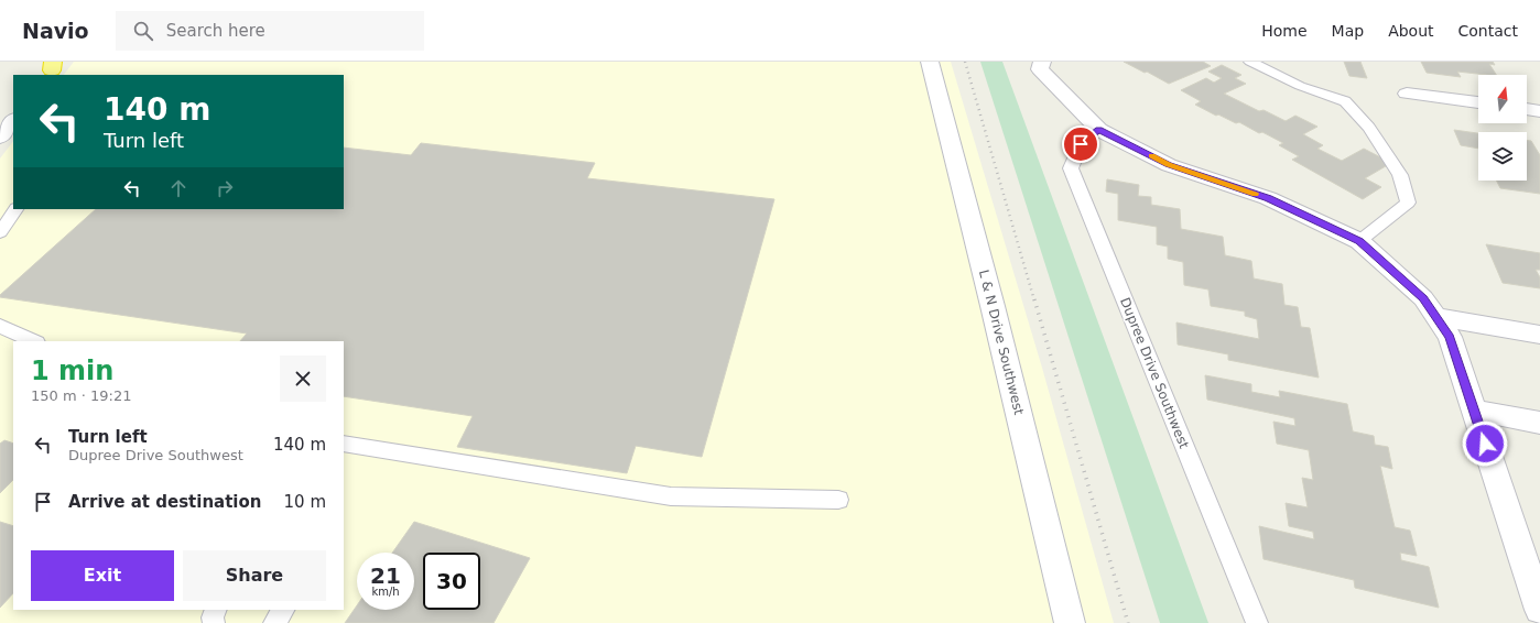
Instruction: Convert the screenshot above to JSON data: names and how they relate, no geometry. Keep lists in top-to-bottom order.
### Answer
{
  "streets": {
    "street": ["L & N Drive Southwest"],
    "lane": ["Dupree Drive Southwest"]
  },
  "north": "top",
  "page": {
    "header": "Navio",
    "search": "Search here",
    "nav": [
      "Home",
      "Map",
      "About",
      "Contact"
    ],
    "turn": ["140 m", "Turn left"],
    "heading": ["1 min", "150 m · 19:21"],
    "list": [
      {
        "name": "Turn left",
        "note": "Dupree Drive Southwest",
        "value": "140 m"
      },
      {
        "name": "Arrive at destination",
        "value": "10 m"
      }
    ],
    "buttons": ["Exit", "Share"],
    "speed": "21 km/h",
    "limit": "30"
  }
}
